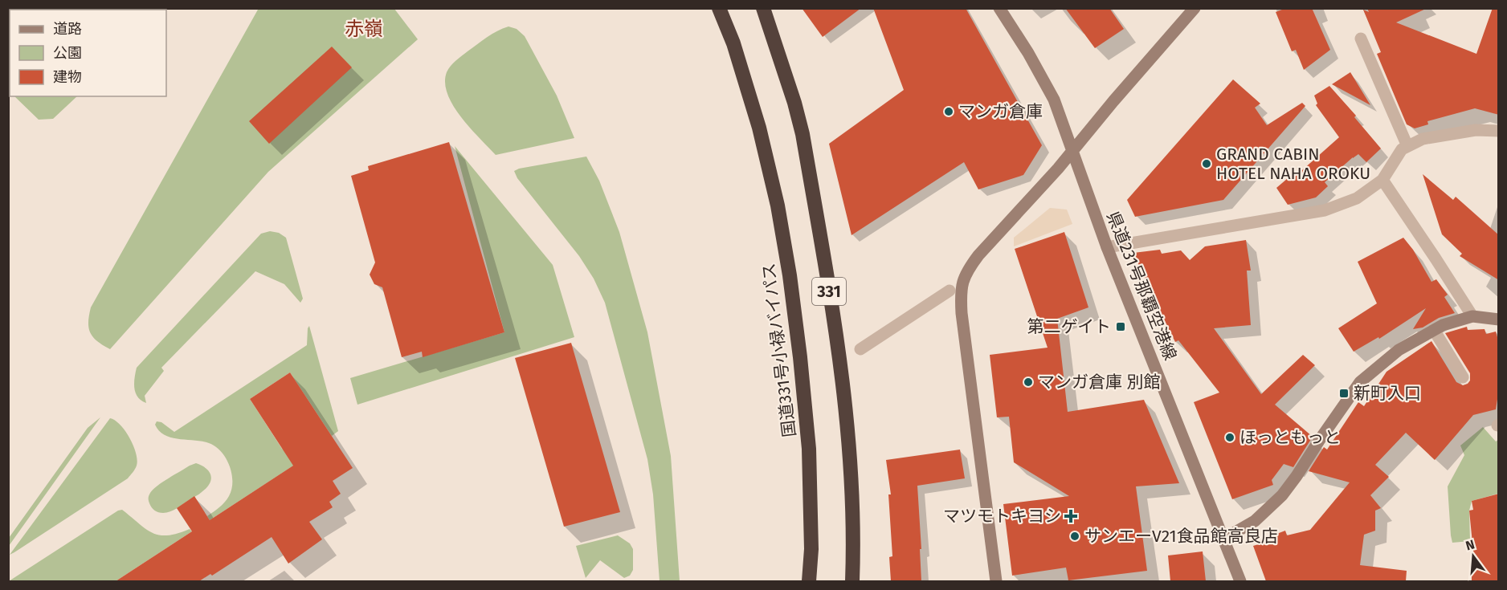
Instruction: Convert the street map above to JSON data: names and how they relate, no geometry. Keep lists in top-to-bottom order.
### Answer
{
  "streets": {
    "highway": ["331", "国道331号小禄バイパス"],
    "street": ["県道231号那覇空港線"]
  },
  "districts": ["赤嶺"],
  "places": {
    "other": [
      "マンガ倉庫",
      "GRAND CABIN HOTEL NAHA OROKU",
      "マンガ倉庫 別館",
      "ほっともっと",
      "サンエーV21食品館高良店"
    ],
    "transit": ["第二ゲイト", "新町入口"],
    "health": ["マツモトキヨシ"]
  },
  "legend": ["道路", "公園", "建物"],
  "north": "top"
}
